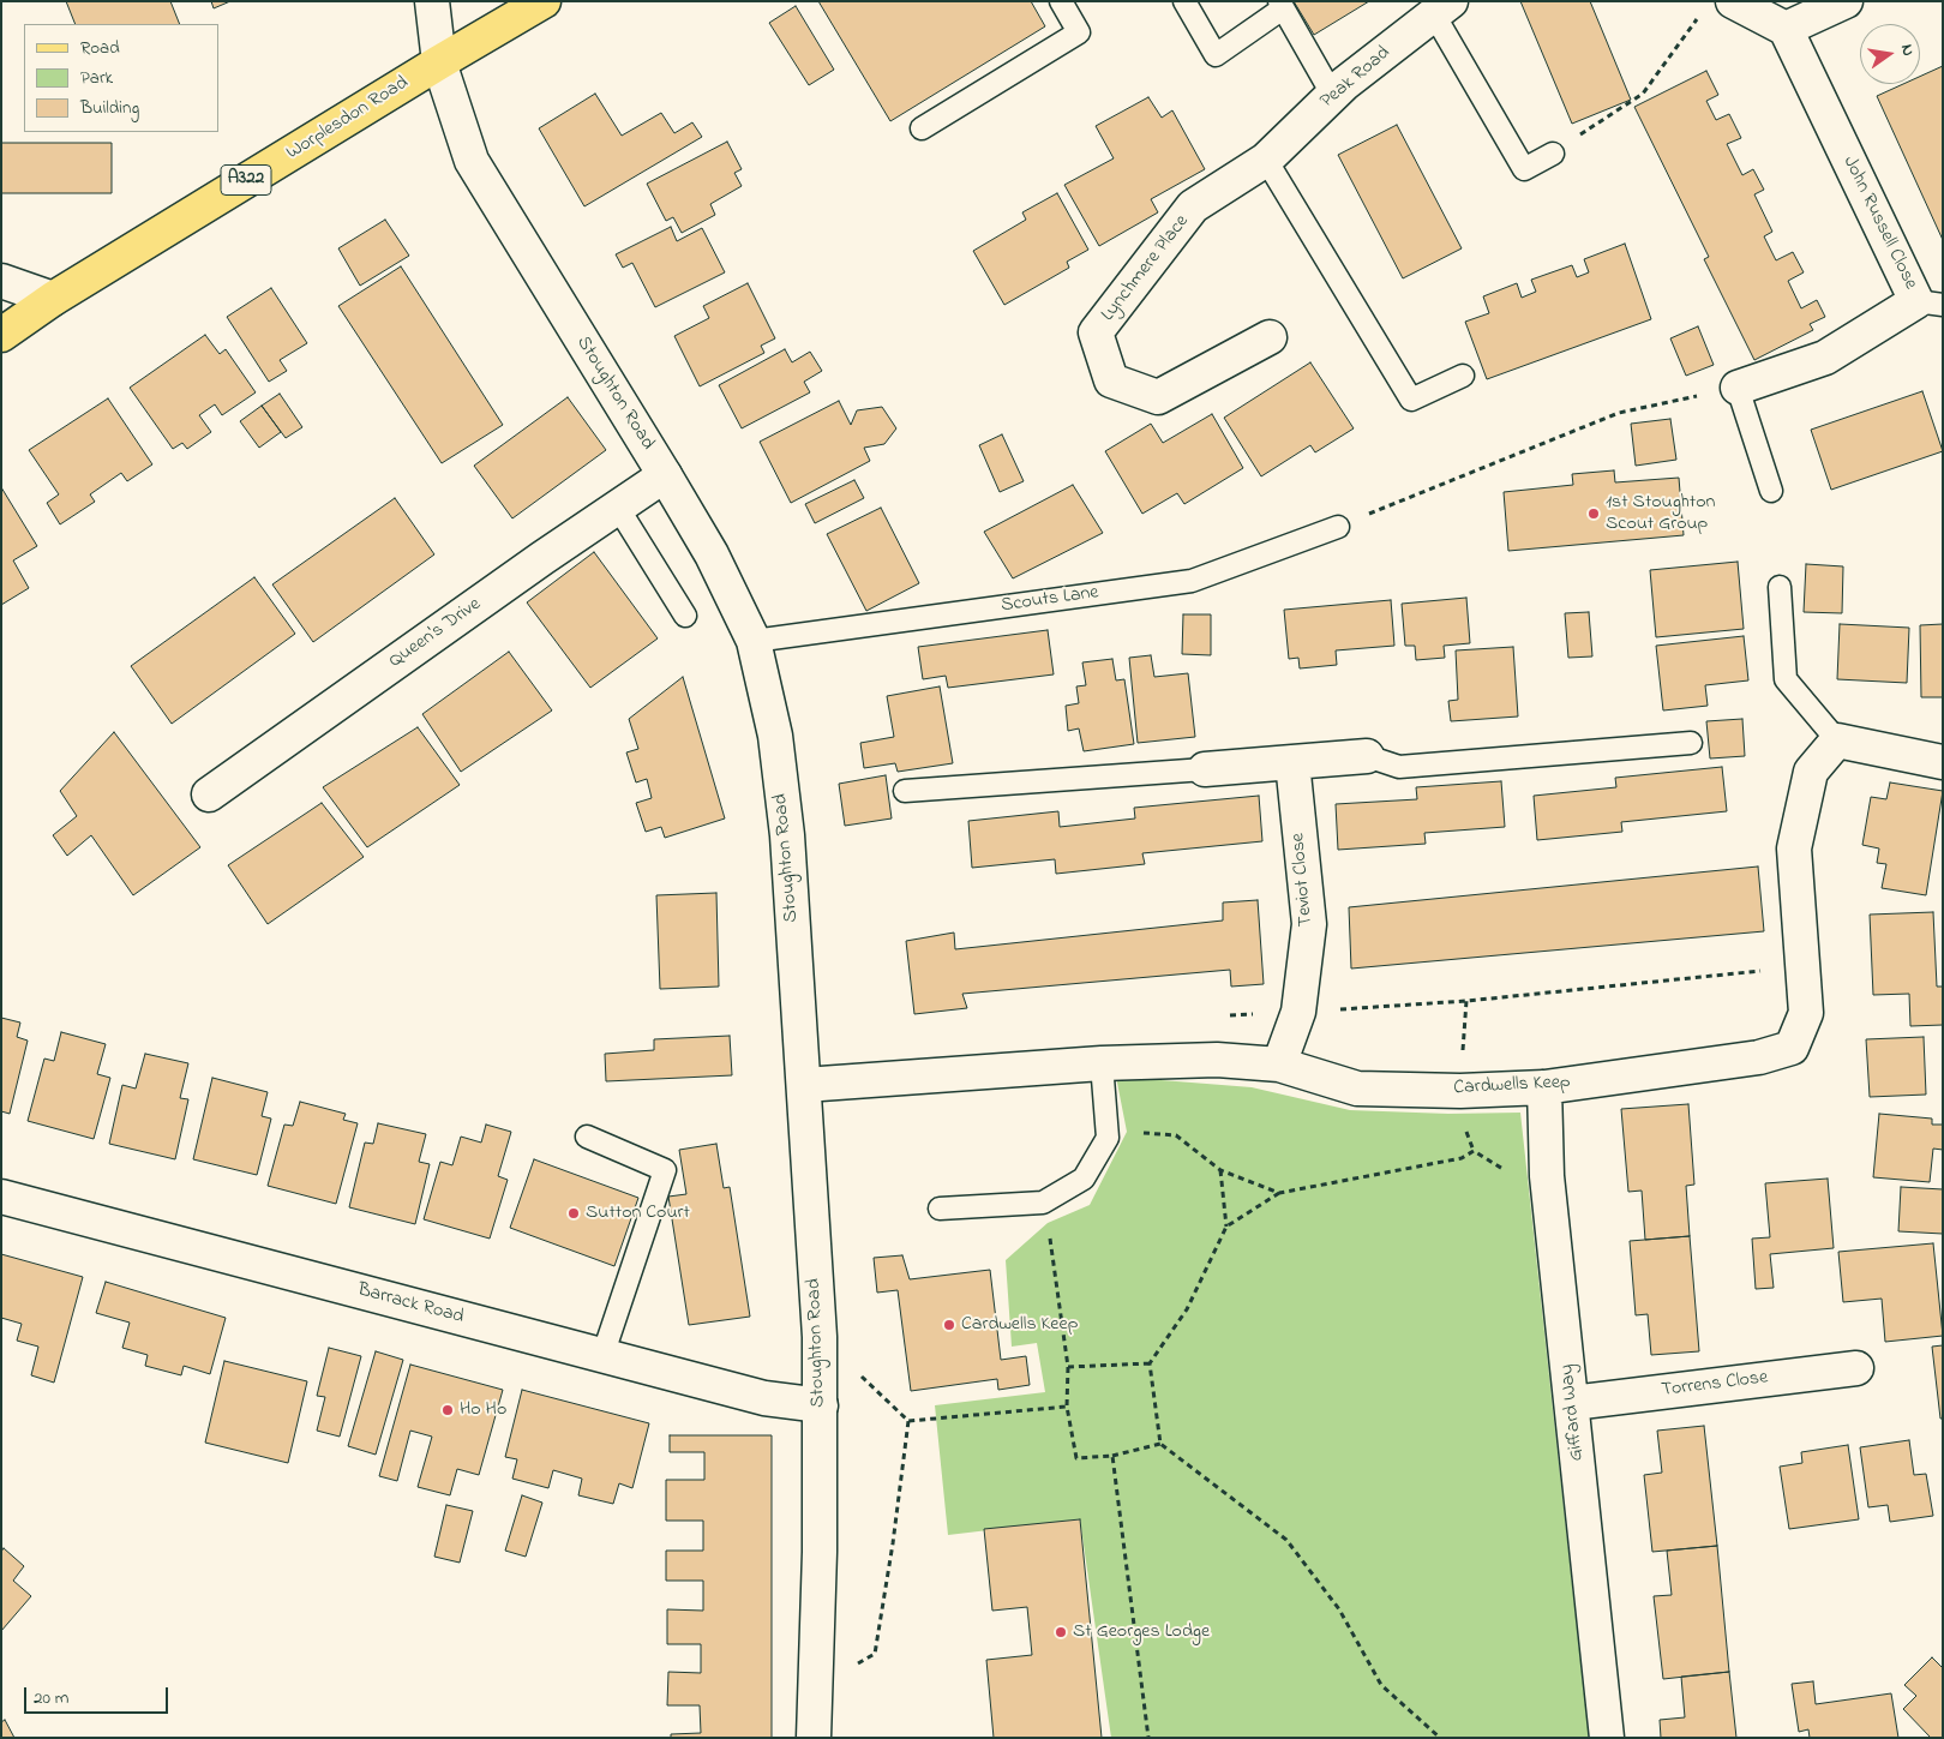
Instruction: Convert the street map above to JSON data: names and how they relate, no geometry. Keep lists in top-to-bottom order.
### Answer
{
  "streets": {
    "main road": ["Worplesdon Road", "A322"],
    "street": [
      "Peak Road",
      "John Russell Close",
      "Lynchmere Place",
      "Stoughton Road",
      "Queen's Drive",
      "Teviot Close",
      "Cardwells Keep",
      "Barrack Road",
      "Torrens Close",
      "Giffard Way"
    ],
    "lane": ["Scouts Lane"]
  },
  "crossings": [
    ["Peak Road", "Lynchmere Place"],
    ["Worplesdon Road", "Stoughton Road"],
    ["Stoughton Road", "Scouts Lane"],
    ["Stoughton Road", "Queen's Drive"],
    ["Stoughton Road", "Cardwells Keep"],
    ["Stoughton Road", "Barrack Road"],
    ["Teviot Close", "Cardwells Keep"],
    ["Cardwells Keep", "Giffard Way"],
    ["Torrens Close", "Giffard Way"]
  ],
  "places": [
    "1st Stoughton Scout Group",
    "Sutton Court",
    "Cardwells Keep",
    "Ho Ho",
    "St Georges Lodge"
  ],
  "legend": ["Road", "Park", "Building"],
  "scale_bar": "20 m",
  "north": "right"
}
